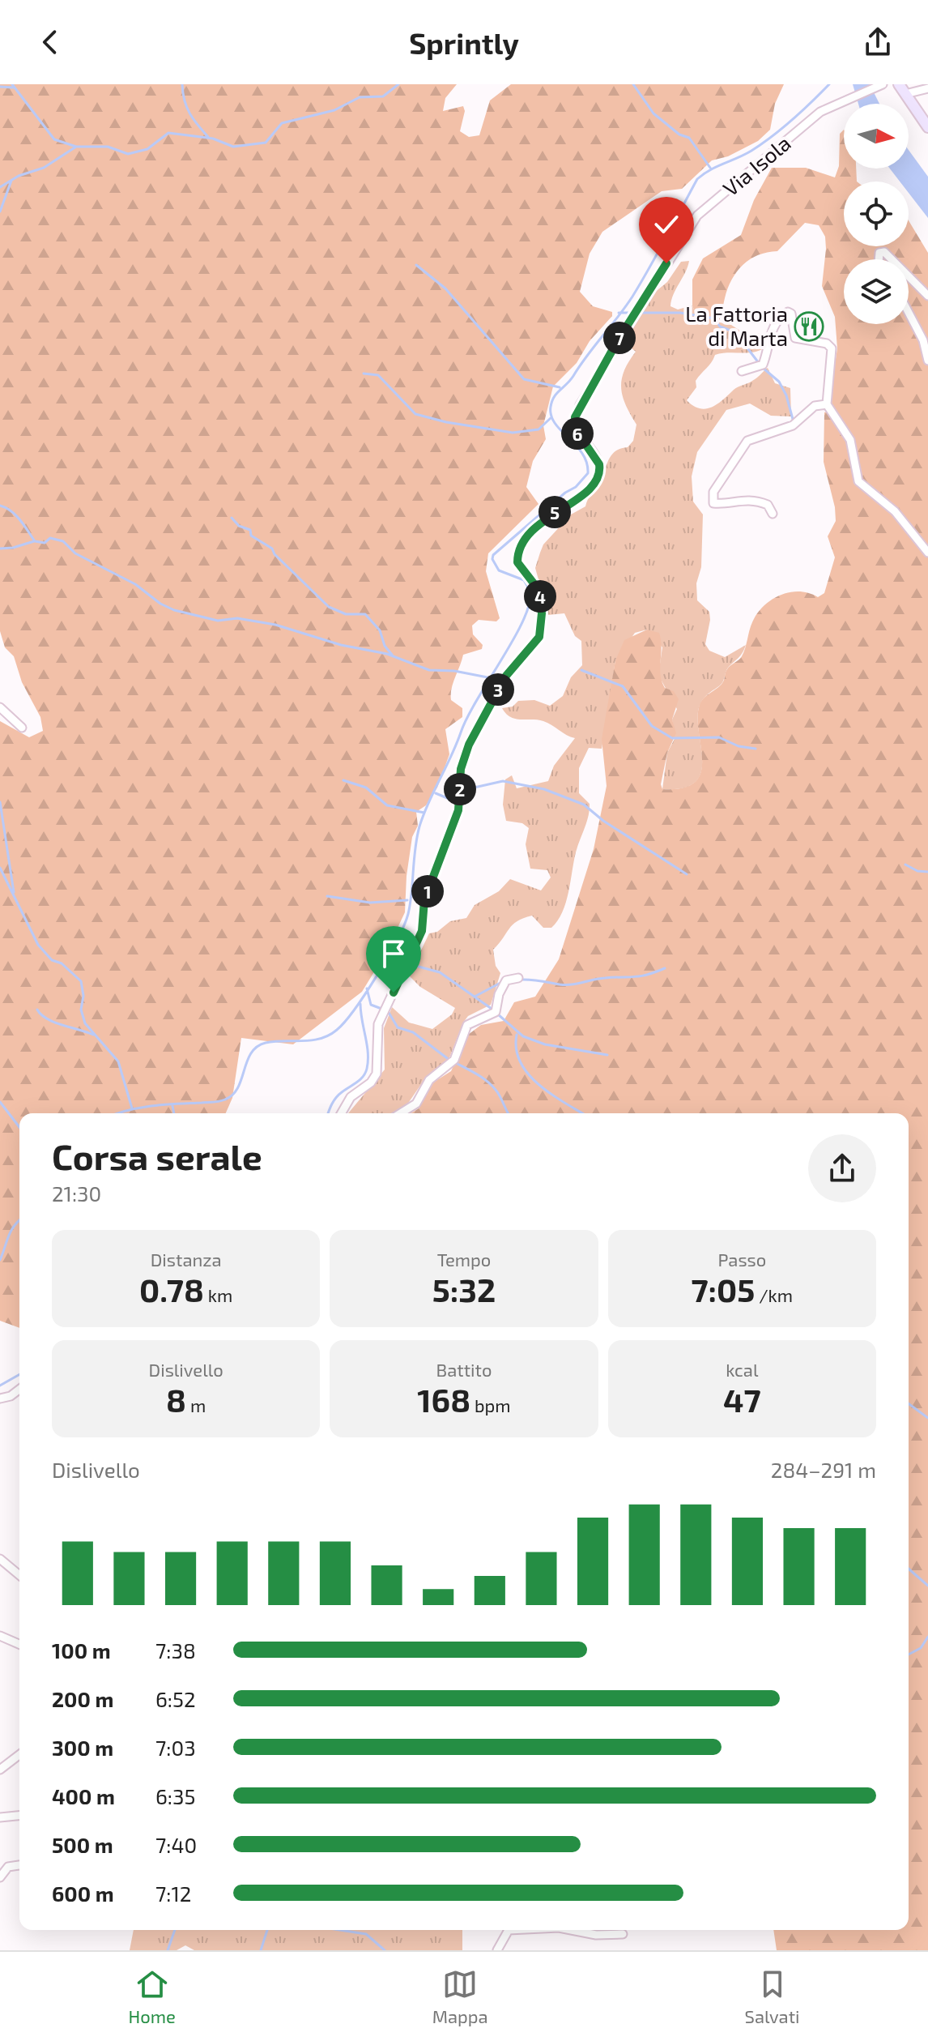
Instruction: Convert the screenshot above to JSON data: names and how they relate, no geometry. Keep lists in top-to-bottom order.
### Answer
{
  "streets": {
    "street": ["Via Isola"]
  },
  "places": {
    "restaurant": ["La Fattoria di Marta"]
  },
  "north": "right",
  "page": {
    "header": "Sprintly",
    "pins": [
      "7",
      "6",
      "5",
      "4",
      "3",
      "2",
      "1"
    ],
    "heading": ["Corsa serale", "21:30"],
    "stats": [
      ["Distanza", "0.78 km"],
      ["Tempo", "5:32"],
      ["Passo", "7:05 /km"],
      ["Dislivello", "8 m"],
      ["Battito", "168 bpm"],
      ["kcal", "47"]
    ],
    "chart": ["Dislivello", "284–291 m"],
    "list": [
      {
        "name": "100 m",
        "note": "7:38"
      },
      {
        "name": "200 m",
        "note": "6:52"
      },
      {
        "name": "300 m",
        "note": "7:03"
      },
      {
        "name": "400 m",
        "note": "6:35"
      },
      {
        "name": "500 m",
        "note": "7:40"
      },
      {
        "name": "600 m",
        "note": "7:12"
      }
    ],
    "tabs": ["Home", "Mappa", "Salvati"]
  }
}
